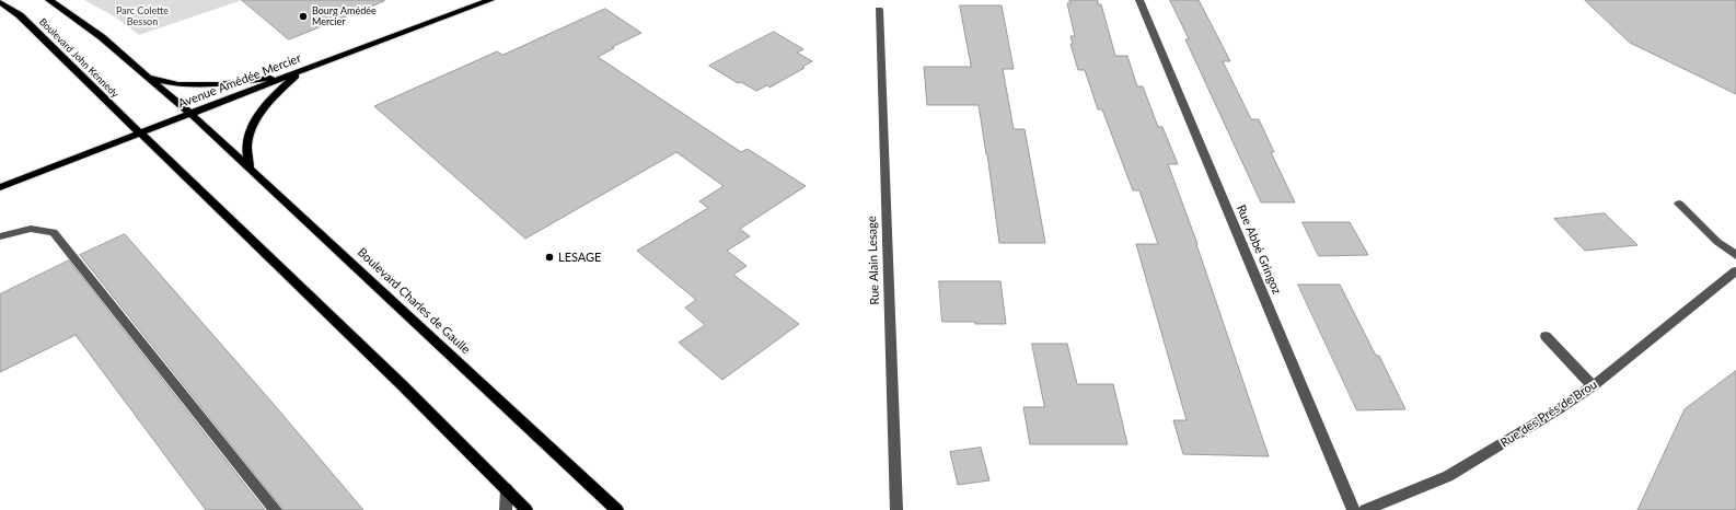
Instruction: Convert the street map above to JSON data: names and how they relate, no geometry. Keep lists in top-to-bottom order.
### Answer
{
  "streets": {
    "main road": ["Boulevard John Kennedy", "Avenue Amédée Mercier", "Boulevard Charles de Gaulle"],
    "street": ["Rue Abbé Gringoz", "Rue Alain Lesage", "Rue des Prés de Brou"]
  },
  "crossings": [
    ["Boulevard John Kennedy", "Avenue Amédée Mercier"],
    ["Boulevard John Kennedy", "Boulevard Charles de Gaulle"],
    ["Avenue Amédée Mercier", "Boulevard Charles de Gaulle"]
  ],
  "parks": ["Parc Colette Besson"],
  "places": ["Bourg Amédée Mercier", "LESAGE"]
}
